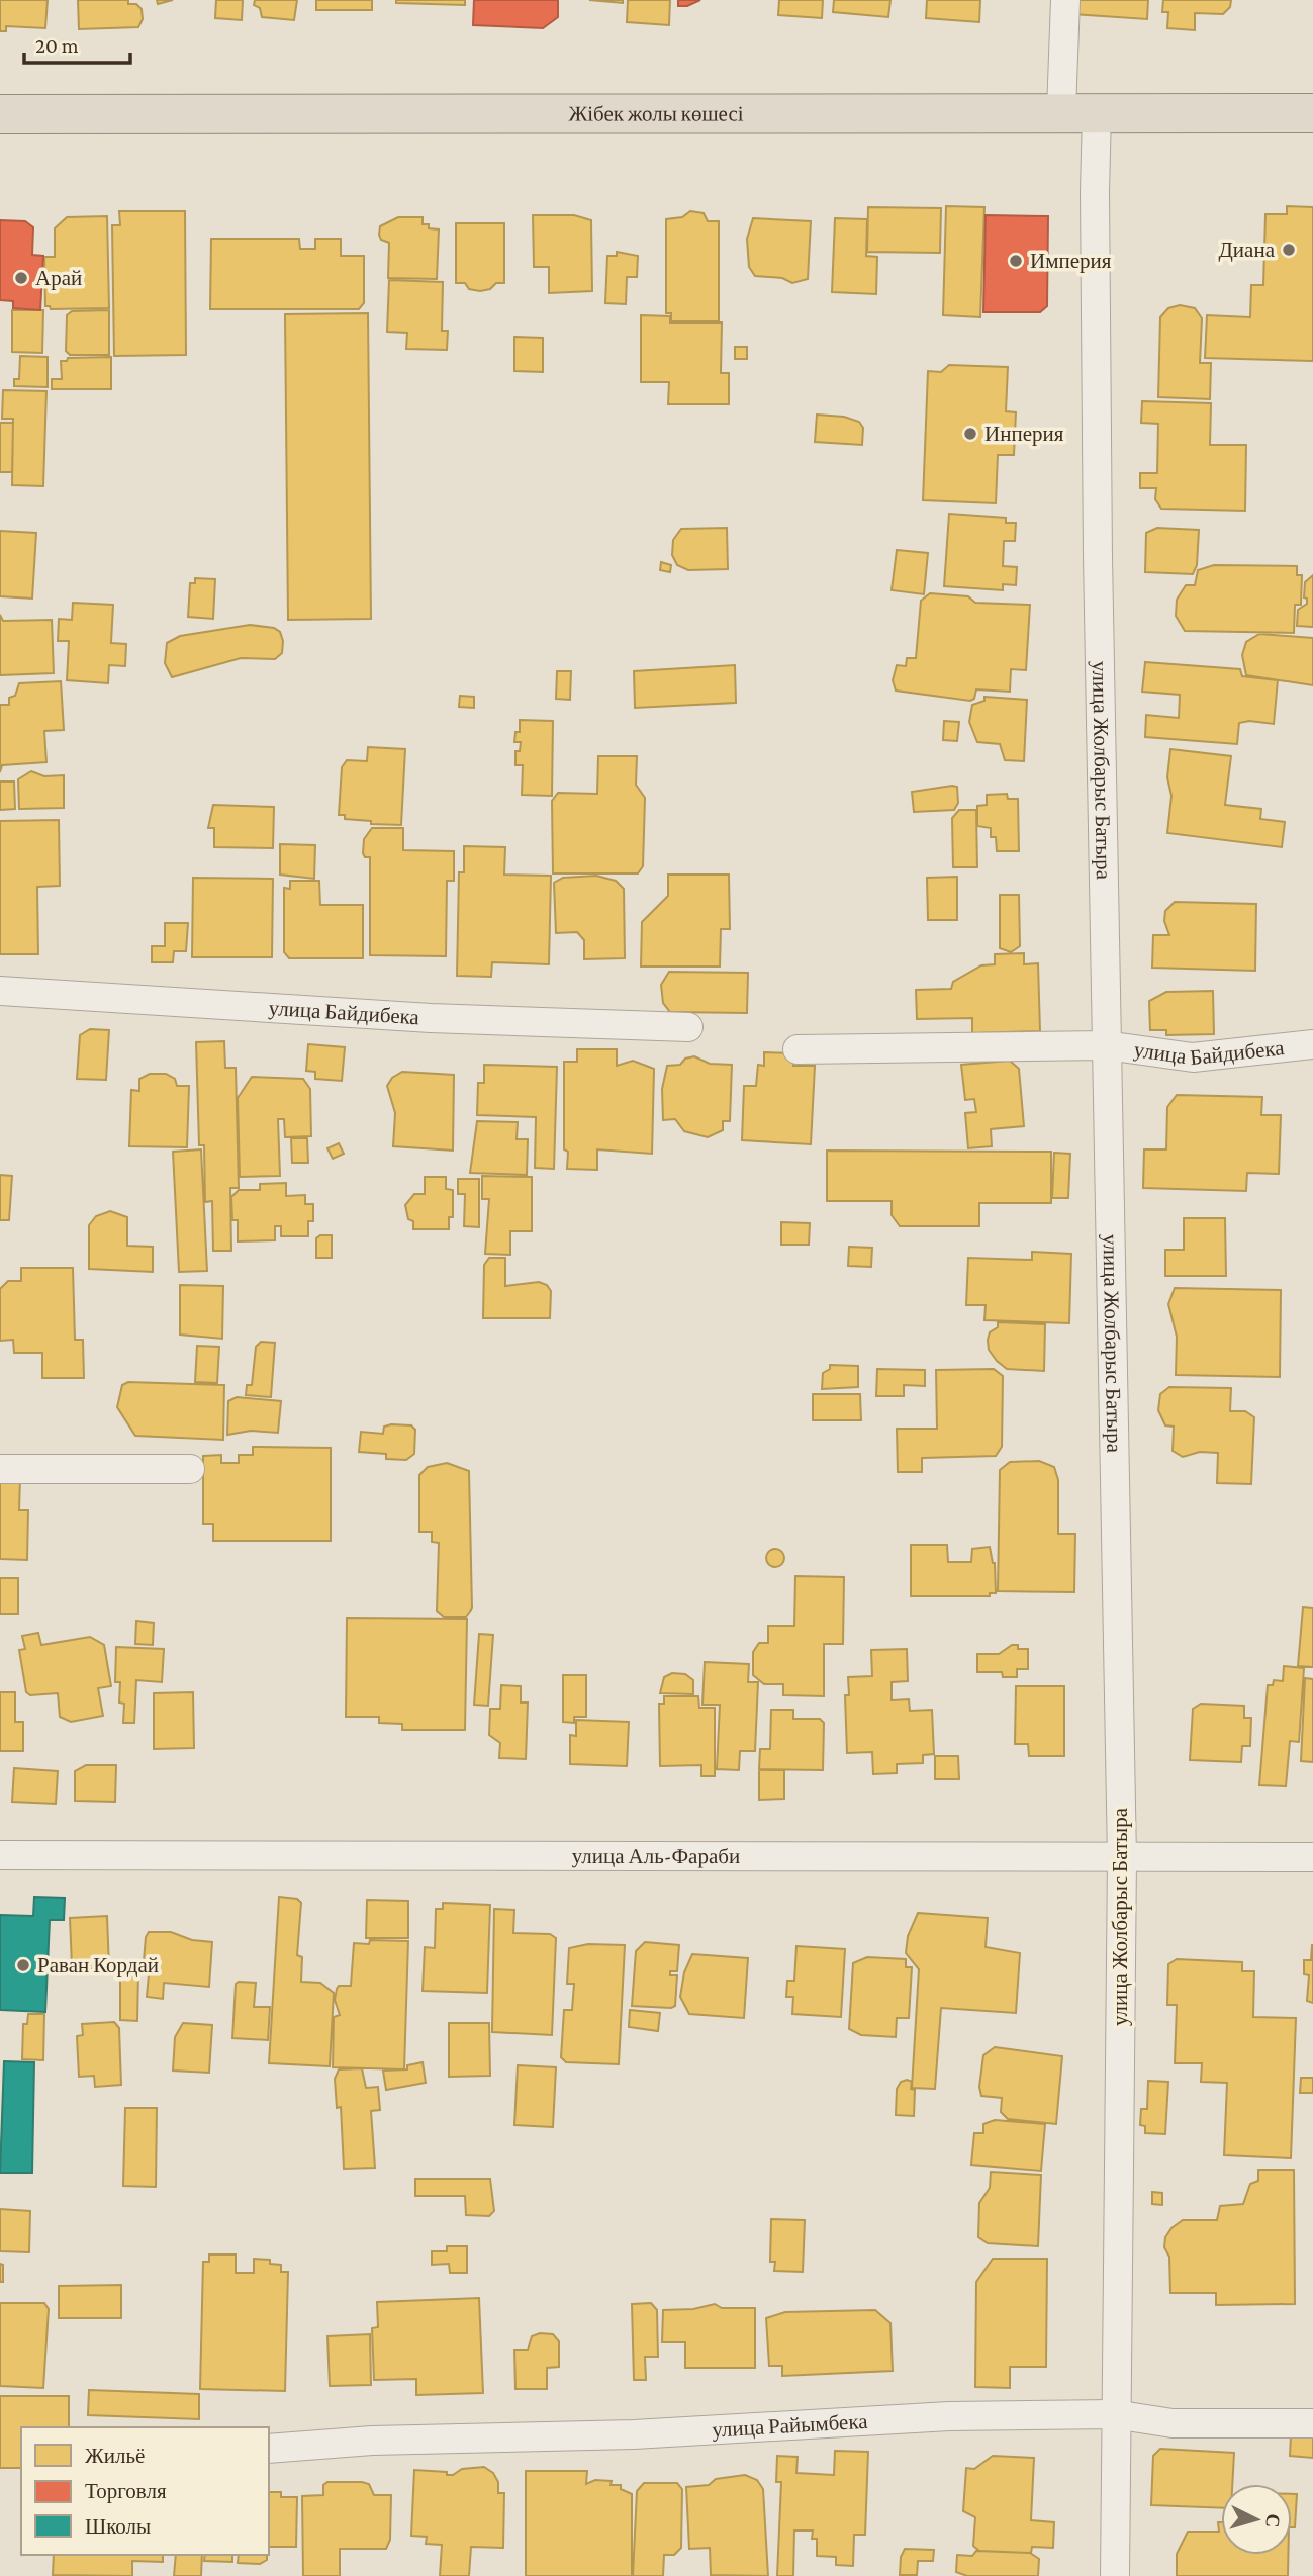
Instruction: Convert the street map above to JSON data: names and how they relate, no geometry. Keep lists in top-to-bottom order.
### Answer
{
  "streets": {
    "highway": ["Жібек жолы көшесі"],
    "street": [
      "улица Жолбарыс Батыра",
      "улица Байдибека",
      "улица Аль-Фараби",
      "улица Райымбека"
    ]
  },
  "crossings": [
    ["Жібек жолы көшесі", "улица Жолбарыс Батыра"],
    ["улица Жолбарыс Батыра", "улица Байдибека"],
    ["улица Жолбарыс Батыра", "улица Аль-Фараби"],
    ["улица Жолбарыс Батыра", "улица Райымбека"]
  ],
  "places": [
    "Диана",
    "Империя",
    "Арай",
    "Инперия",
    "Раван Кордай"
  ],
  "legend": ["Жильё", "Торговля", "Школы"],
  "scale_bar": "20 m",
  "north": "right"
}
